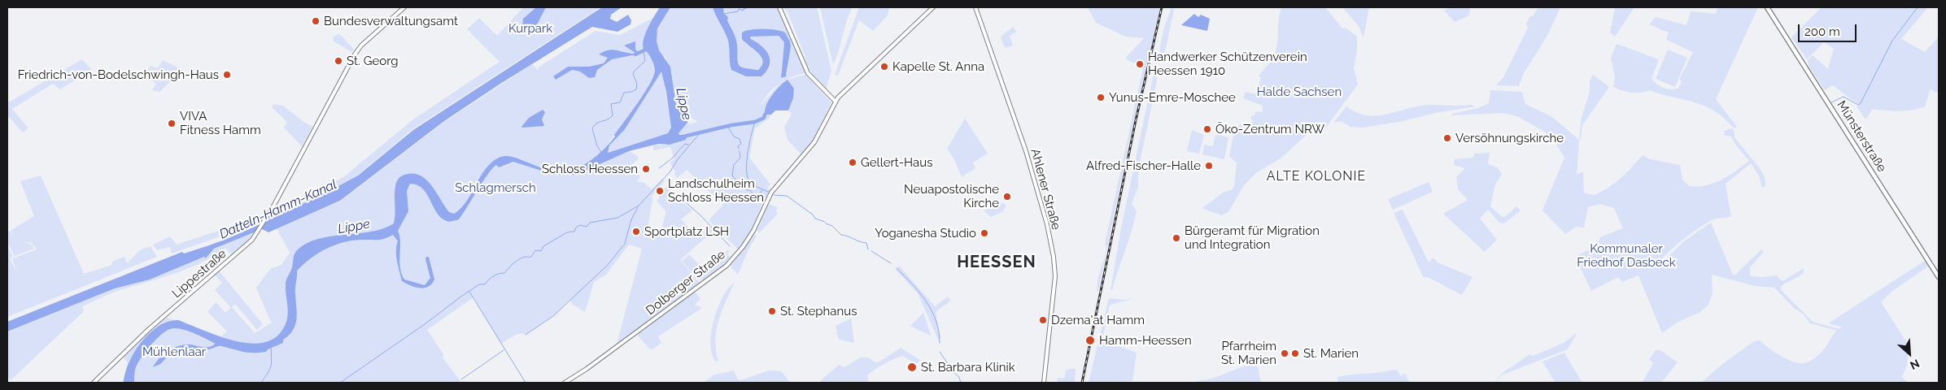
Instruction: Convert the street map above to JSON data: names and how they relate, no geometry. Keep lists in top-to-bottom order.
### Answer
{
  "streets": {
    "main road": [
      "Münsterstraße",
      "Ahlener Straße",
      "Lippestraße",
      "Dolberger Straße"
    ]
  },
  "districts": ["ALTE KOLONIE", "HEESSEN"],
  "water": ["Lippe", "Datteln-Hamm-Kanal"],
  "parks": [
    "Kurpark",
    "Halde Sachsen",
    "Schlagmersch",
    "Kommunaler Friedhof Dasbeck",
    "Mühlenlaar"
  ],
  "places": [
    "Bundesverwaltungsamt",
    "St. Georg",
    "Handwerker Schützenverein Heessen 1910",
    "Kapelle St. Anna",
    "Friedrich-von-Bodelschwingh-Haus",
    "Yunus-Emre-Moschee",
    "VIVA Fitness Hamm",
    "Öko-Zentrum NRW",
    "Versöhnungskirche",
    "Gellert-Haus",
    "Alfred-Fischer-Halle",
    "Schloss Heessen",
    "Landschulheim Schloss Heessen",
    "Neuapostolische Kirche",
    "Sportplatz LSH",
    "Yoganesha Studio",
    "Bürgeramt für Migration und Integration",
    "St. Stephanus",
    "Dzema'at Hamm",
    "Hamm-Heessen",
    "Pfarrheim St. Marien",
    "St. Marien",
    "St. Barbara Klinik"
  ],
  "scale_bar": "200 m",
  "north": "bottom right"
}
